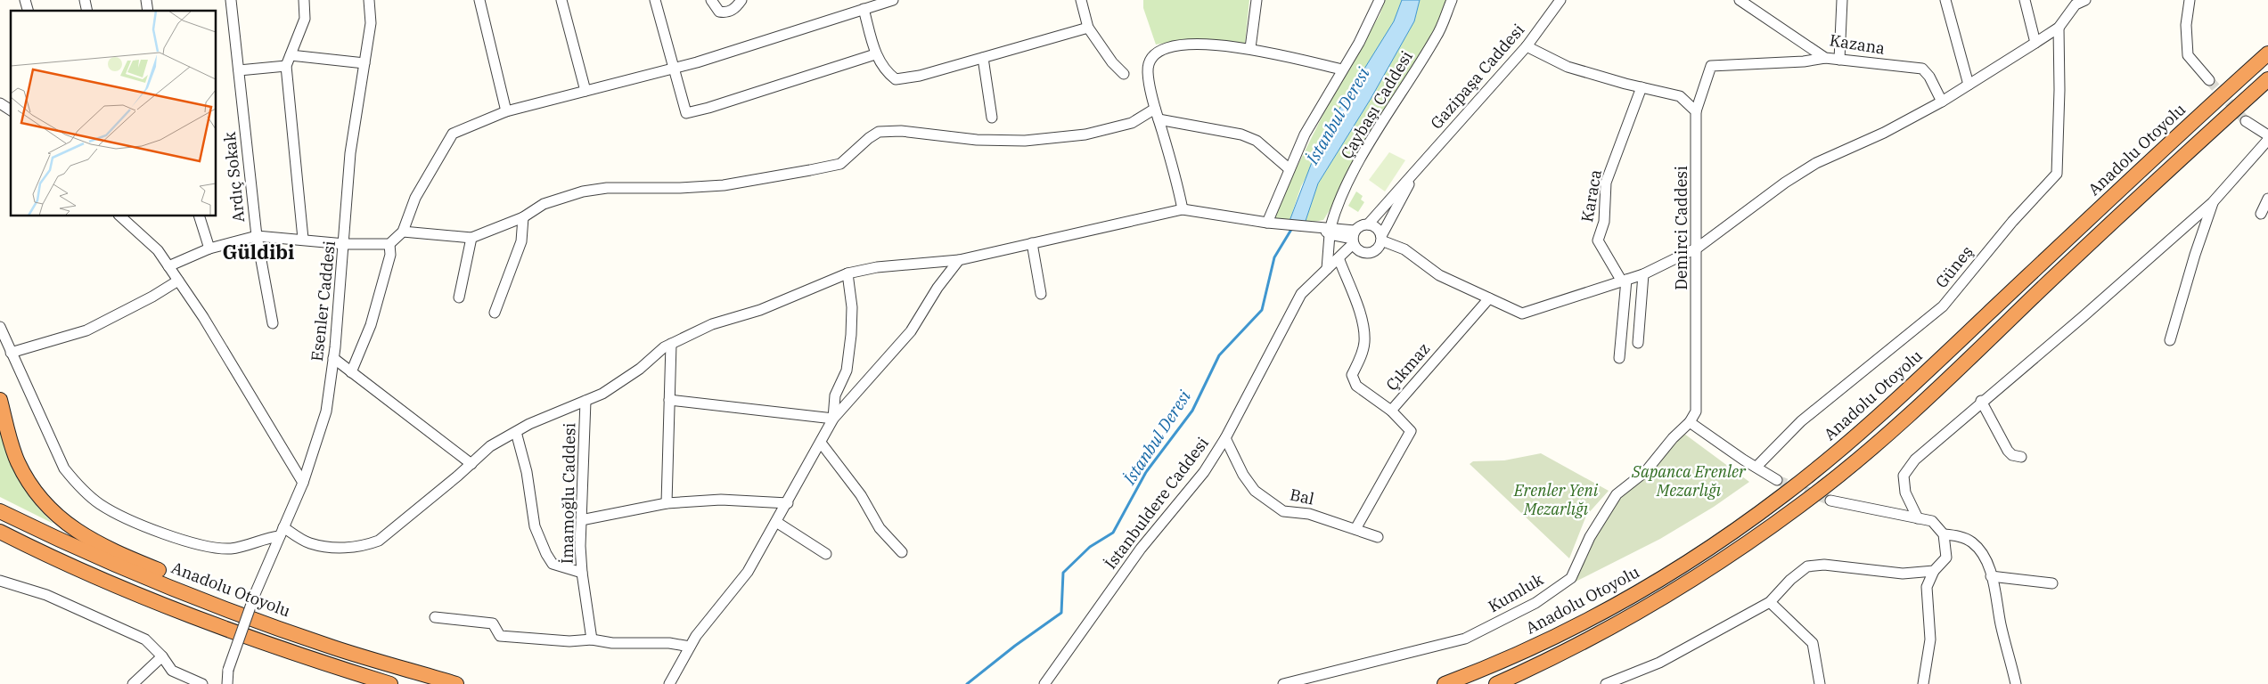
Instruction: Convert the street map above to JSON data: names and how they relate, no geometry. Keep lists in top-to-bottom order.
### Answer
{
  "streets": {
    "highway": ["Anadolu Otoyolu"],
    "street": [
      "Kazana",
      "Gazipaşa Caddesi",
      "Çaybaşı Caddesi",
      "Ardıç Sokak",
      "Karaca",
      "Demirci Caddesi",
      "Güneş",
      "Esenler Caddesi",
      "Çıkmaz",
      "İmamoğlu Caddesi",
      "Bal",
      "İstanbuldere Caddesi",
      "Kumluk"
    ]
  },
  "crossings": [
    ["Kazana", "Demirci Caddesi"],
    ["Gazipaşa Caddesi", "İstanbuldere Caddesi"],
    ["Demirci Caddesi", "Kumluk"],
    ["Çıkmaz", "Bal"],
    ["Bal", "İstanbuldere Caddesi"]
  ],
  "districts": ["Güldibi"],
  "water": ["İstanbul Deresi"],
  "parks": ["Sapanca Erenler Mezarlığı", "Erenler Yeni Mezarlığı"]
}
